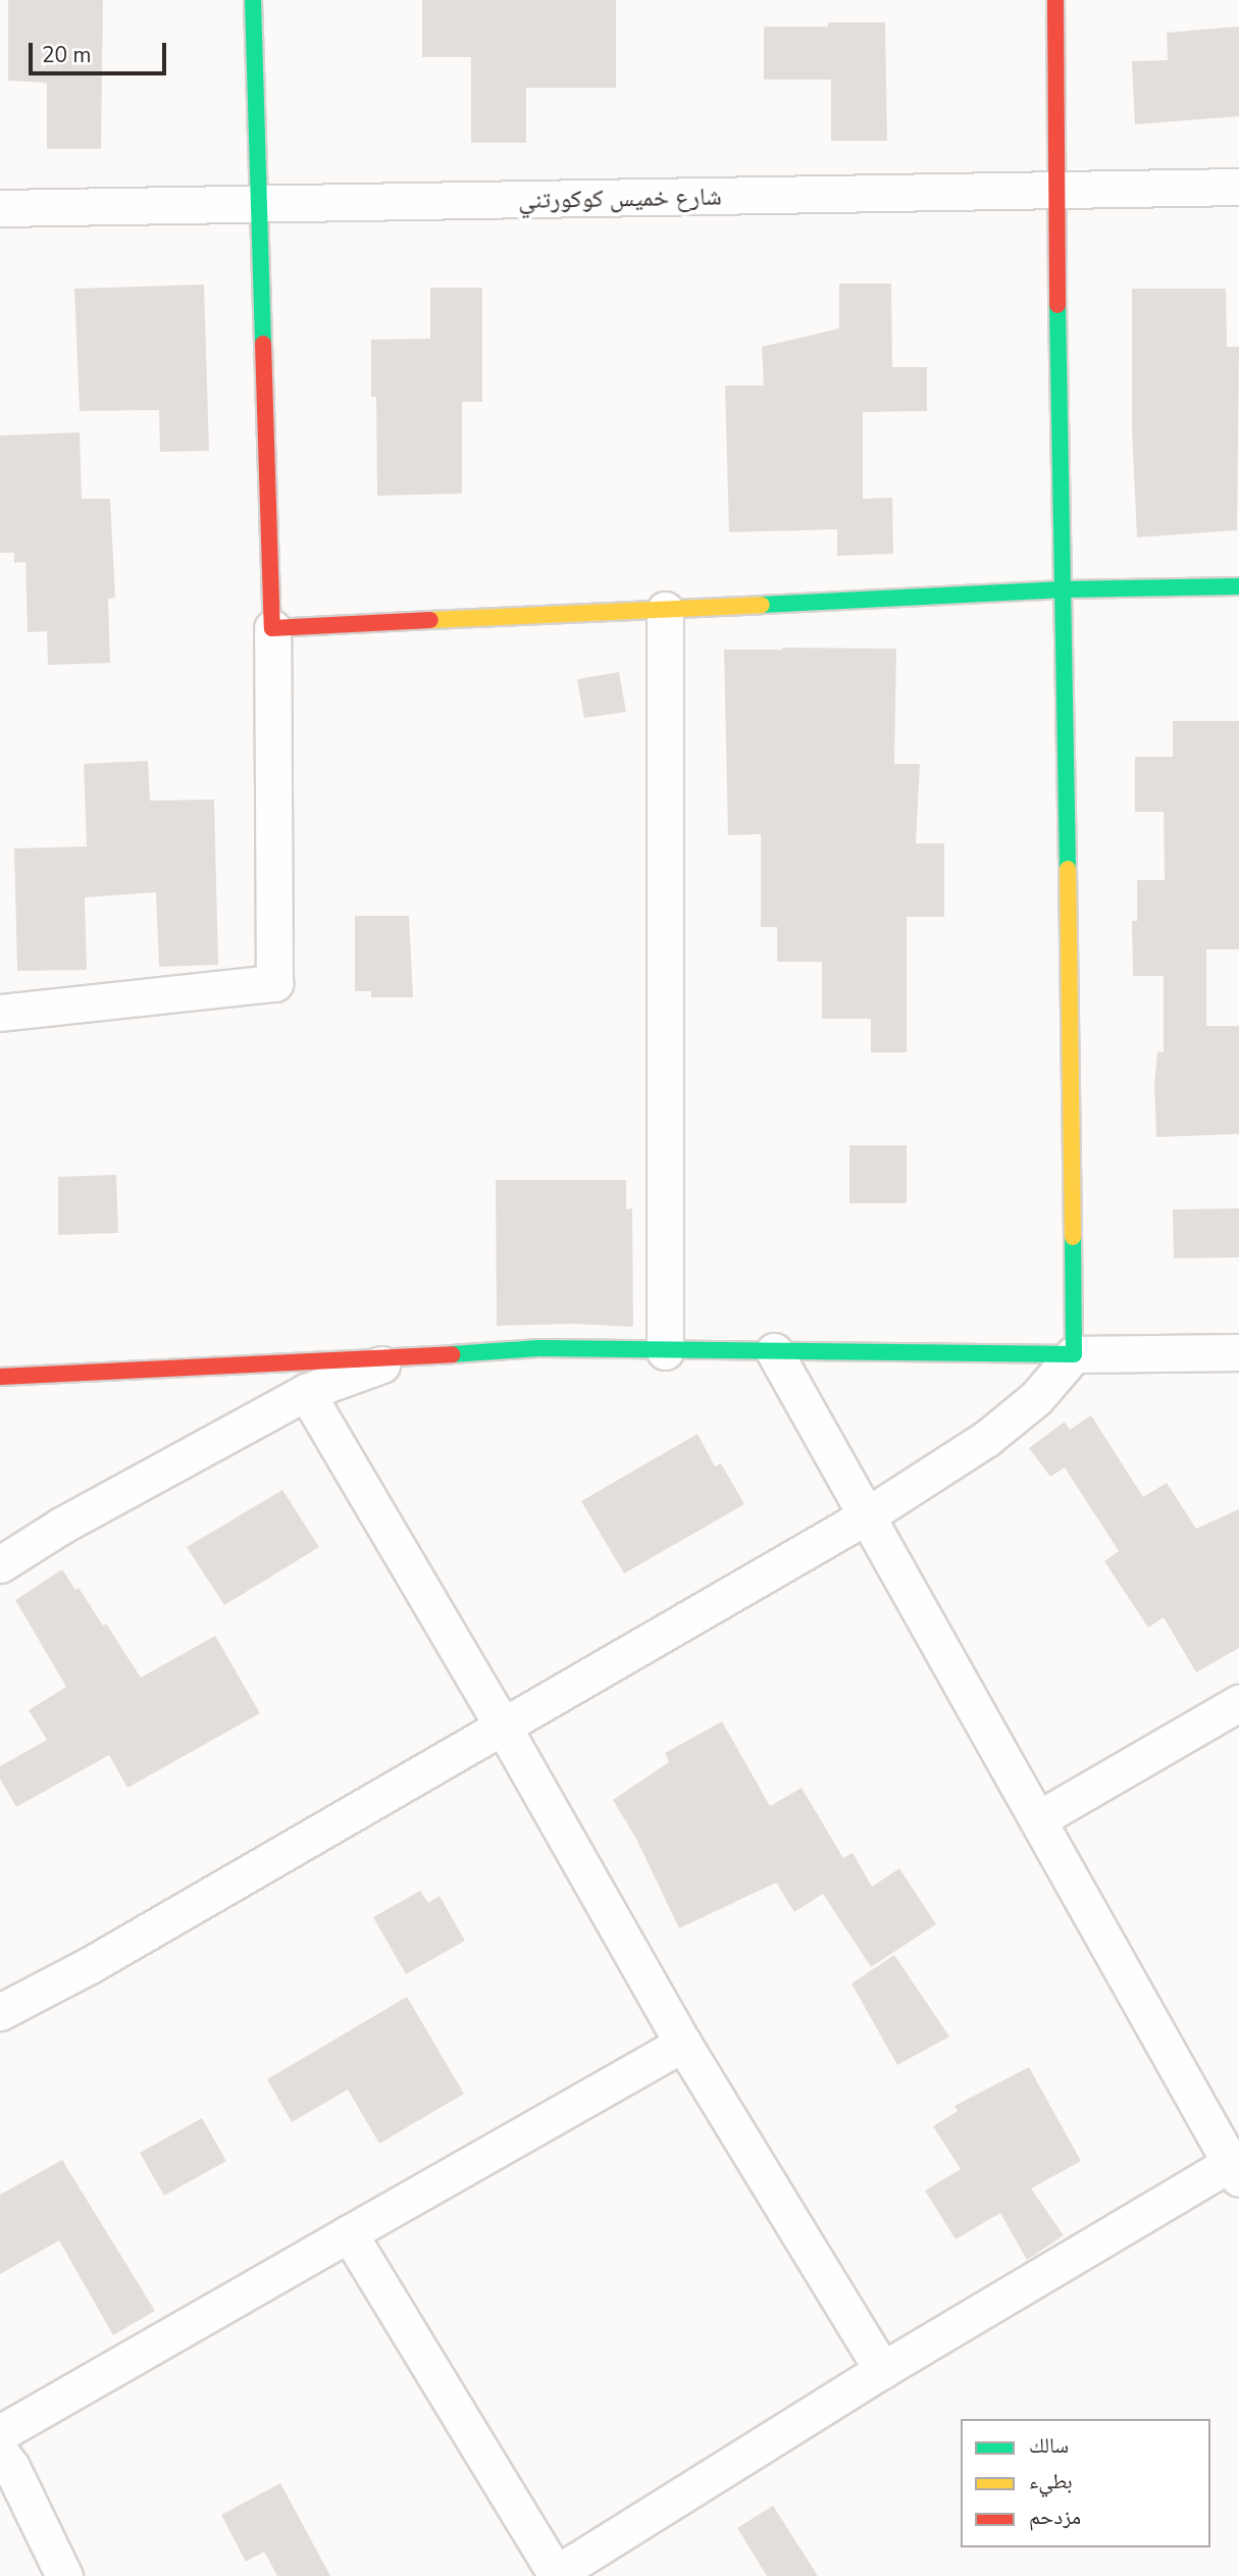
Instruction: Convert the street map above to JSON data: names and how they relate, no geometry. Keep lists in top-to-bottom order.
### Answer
{
  "streets": {
    "street": ["شارع خميس كوكورتني"]
  },
  "legend": ["سالك", "بطيء", "مزدحم"],
  "scale_bar": "20 m"
}
